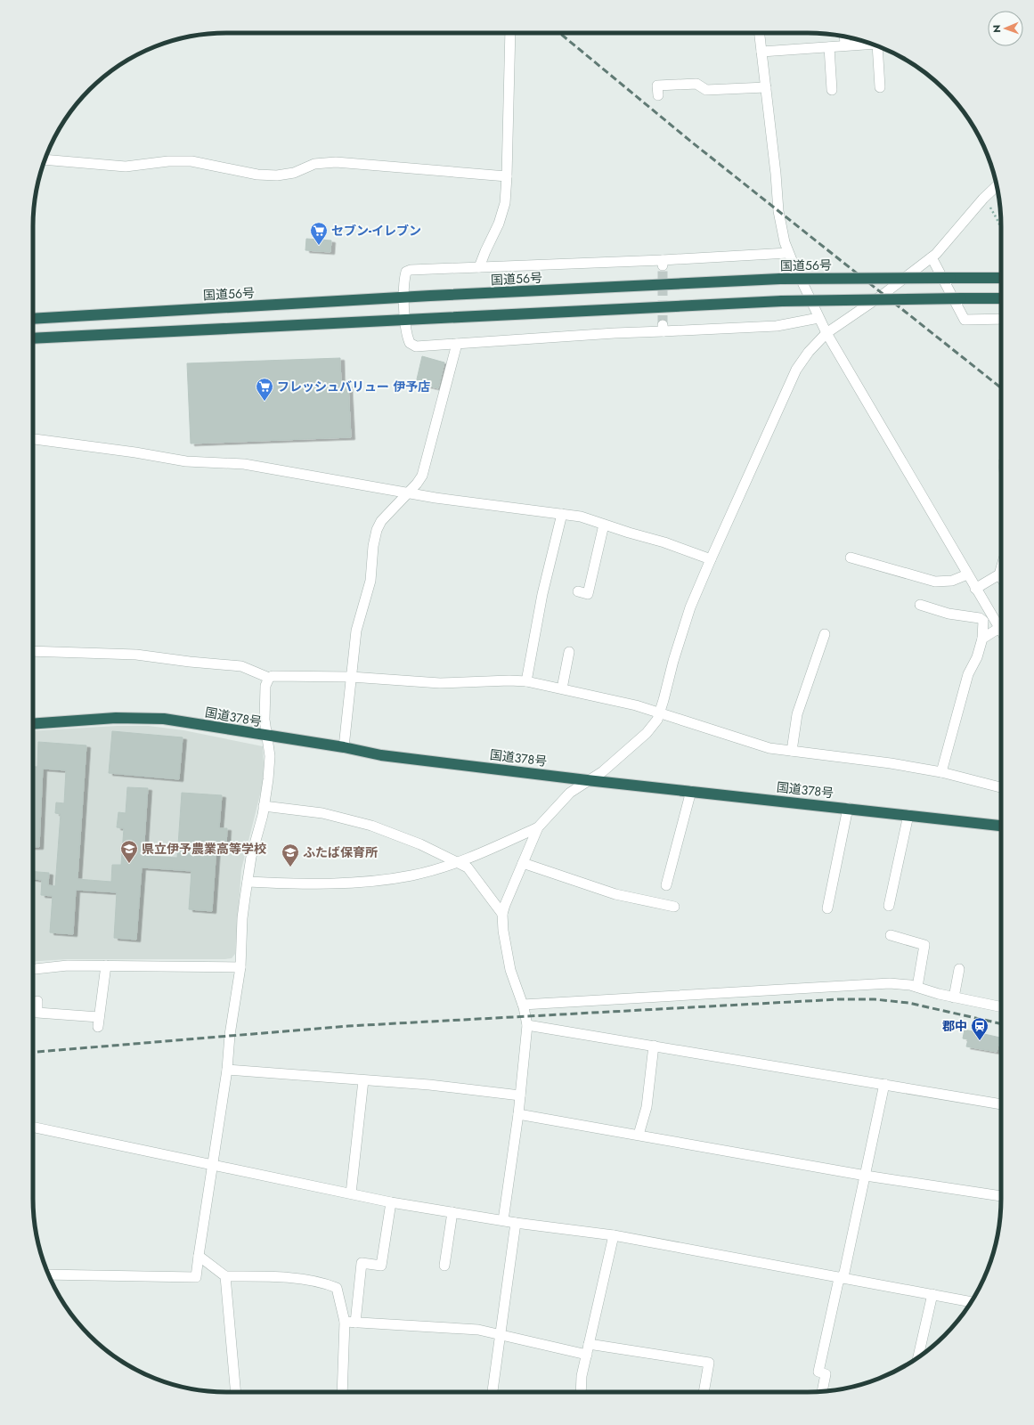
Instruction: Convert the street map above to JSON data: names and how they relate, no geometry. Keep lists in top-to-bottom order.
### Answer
{
  "streets": {
    "highway": ["国道56号", "国道378号"]
  },
  "places": {
    "supermarket": ["セブン-イレブン", "フレッシュバリュー 伊予店"],
    "school or university": ["県立伊予農業高等学校", "ふたば保育所"],
    "station": ["郡中"]
  },
  "north": "left"
}
